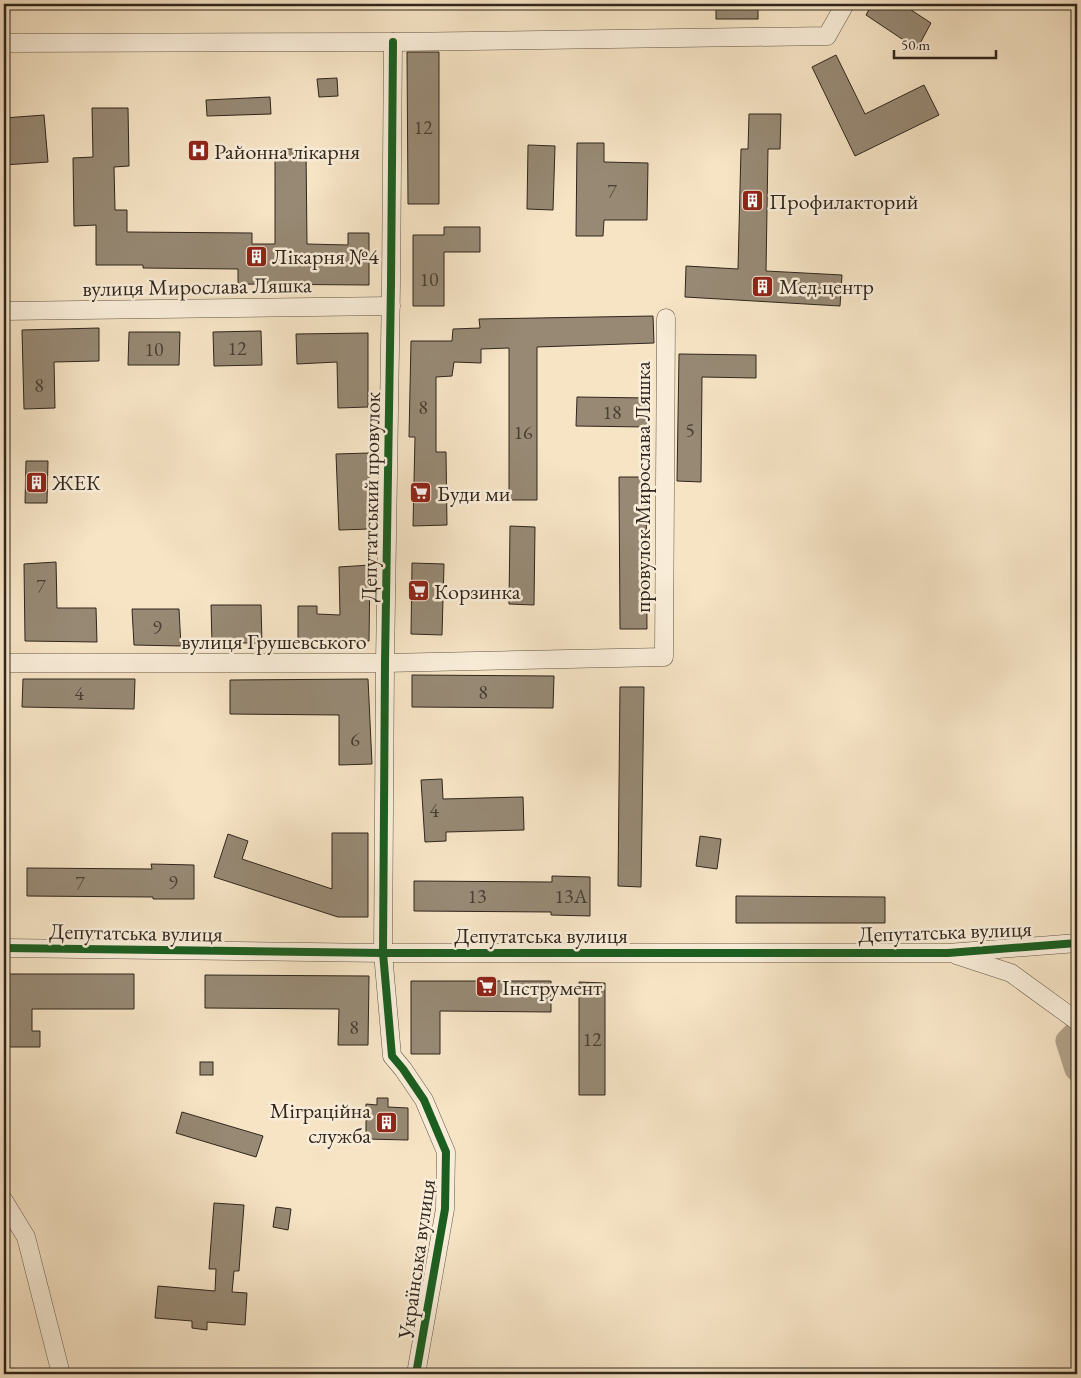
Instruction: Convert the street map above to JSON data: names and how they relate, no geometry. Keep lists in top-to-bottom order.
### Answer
{
  "streets": {
    "street": [
      "вулиця Мирослава Ляшка",
      "провулок Мирослава Ляшка",
      "Депутатський провулок",
      "вулиця Грушевського",
      "Депутатська вулиця",
      "Українська вулиця"
    ]
  },
  "crossings": [
    ["вулиця Мирослава Ляшка", "Депутатський провулок"],
    ["провулок Мирослава Ляшка", "вулиця Грушевського"],
    ["Депутатський провулок", "вулиця Грушевського"],
    ["Депутатський провулок", "Депутатська вулиця"],
    ["Депутатський провулок", "Українська вулиця"],
    ["Депутатська вулиця", "Українська вулиця"]
  ],
  "places": {
    "hospital": ["Районна лікарня"],
    "building": [
      "Профилакторий",
      "Лікарня №4",
      "Мед.центр",
      "ЖЕК",
      "Міграційна служба"
    ],
    "supermarket": ["Буди ми", "Корзинка", "Інструмент"]
  },
  "house_numbers": [
    "12",
    "7",
    "10",
    "12",
    "10",
    "8",
    "8",
    "18",
    "5",
    "16",
    "7",
    "9",
    "8",
    "4",
    "6",
    "4",
    "9",
    "7",
    "13",
    "13А",
    "8",
    "12"
  ],
  "scale_bar": "50 m"
}
